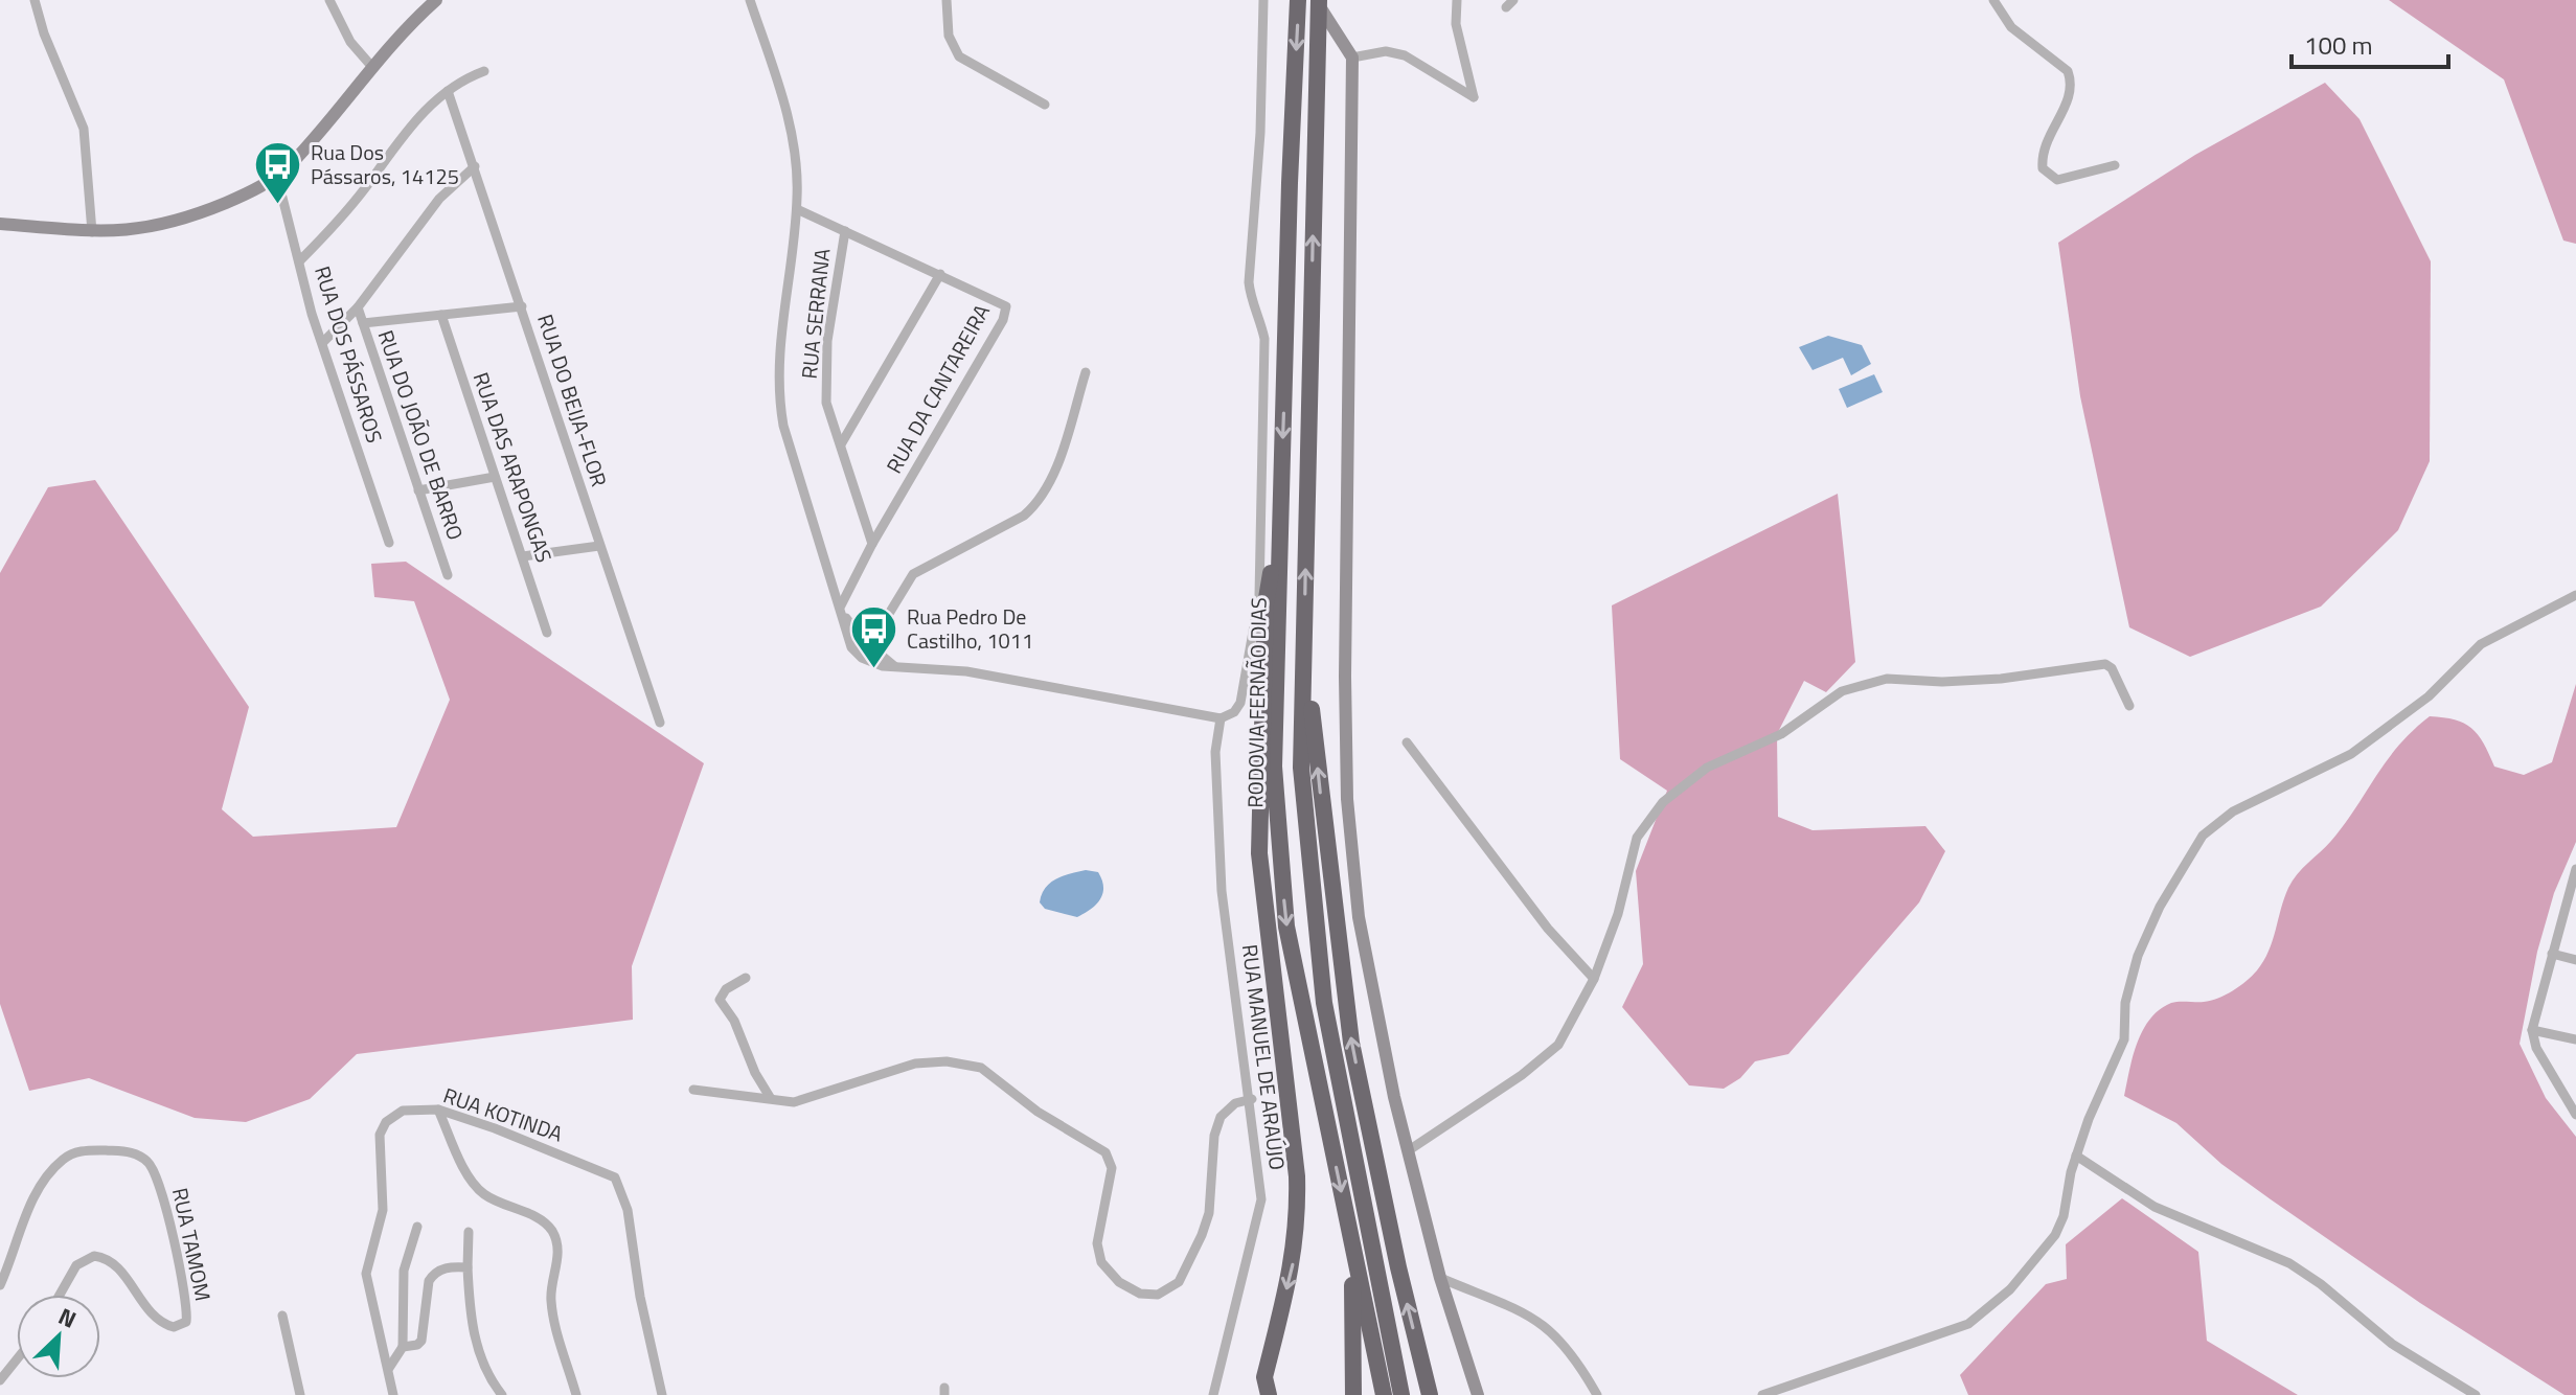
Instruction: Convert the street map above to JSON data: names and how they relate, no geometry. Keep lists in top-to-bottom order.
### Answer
{
  "streets": {
    "highway": ["RODOVIA FERNÃO DIAS"],
    "street": [
      "RUA SERRANA",
      "RUA DOS PÁSSAROS",
      "RUA DA CANTAREIRA",
      "RUA DO BEIJA-FLOR",
      "RUA DO JOÃO DE BARRO",
      "RUA DAS ARAPONGAS",
      "RUA MANUEL DE ARAÚJO",
      "RUA KOTINDA",
      "RUA TAMOM"
    ]
  },
  "crossings": [
    ["RUA SERRANA", "RUA DA CANTAREIRA"]
  ],
  "places": {
    "bus stop": ["Rua Dos Pássaros, 14125", "Rua Pedro De Castilho, 1011"]
  },
  "scale_bar": "100 m",
  "north": "top right"
}
